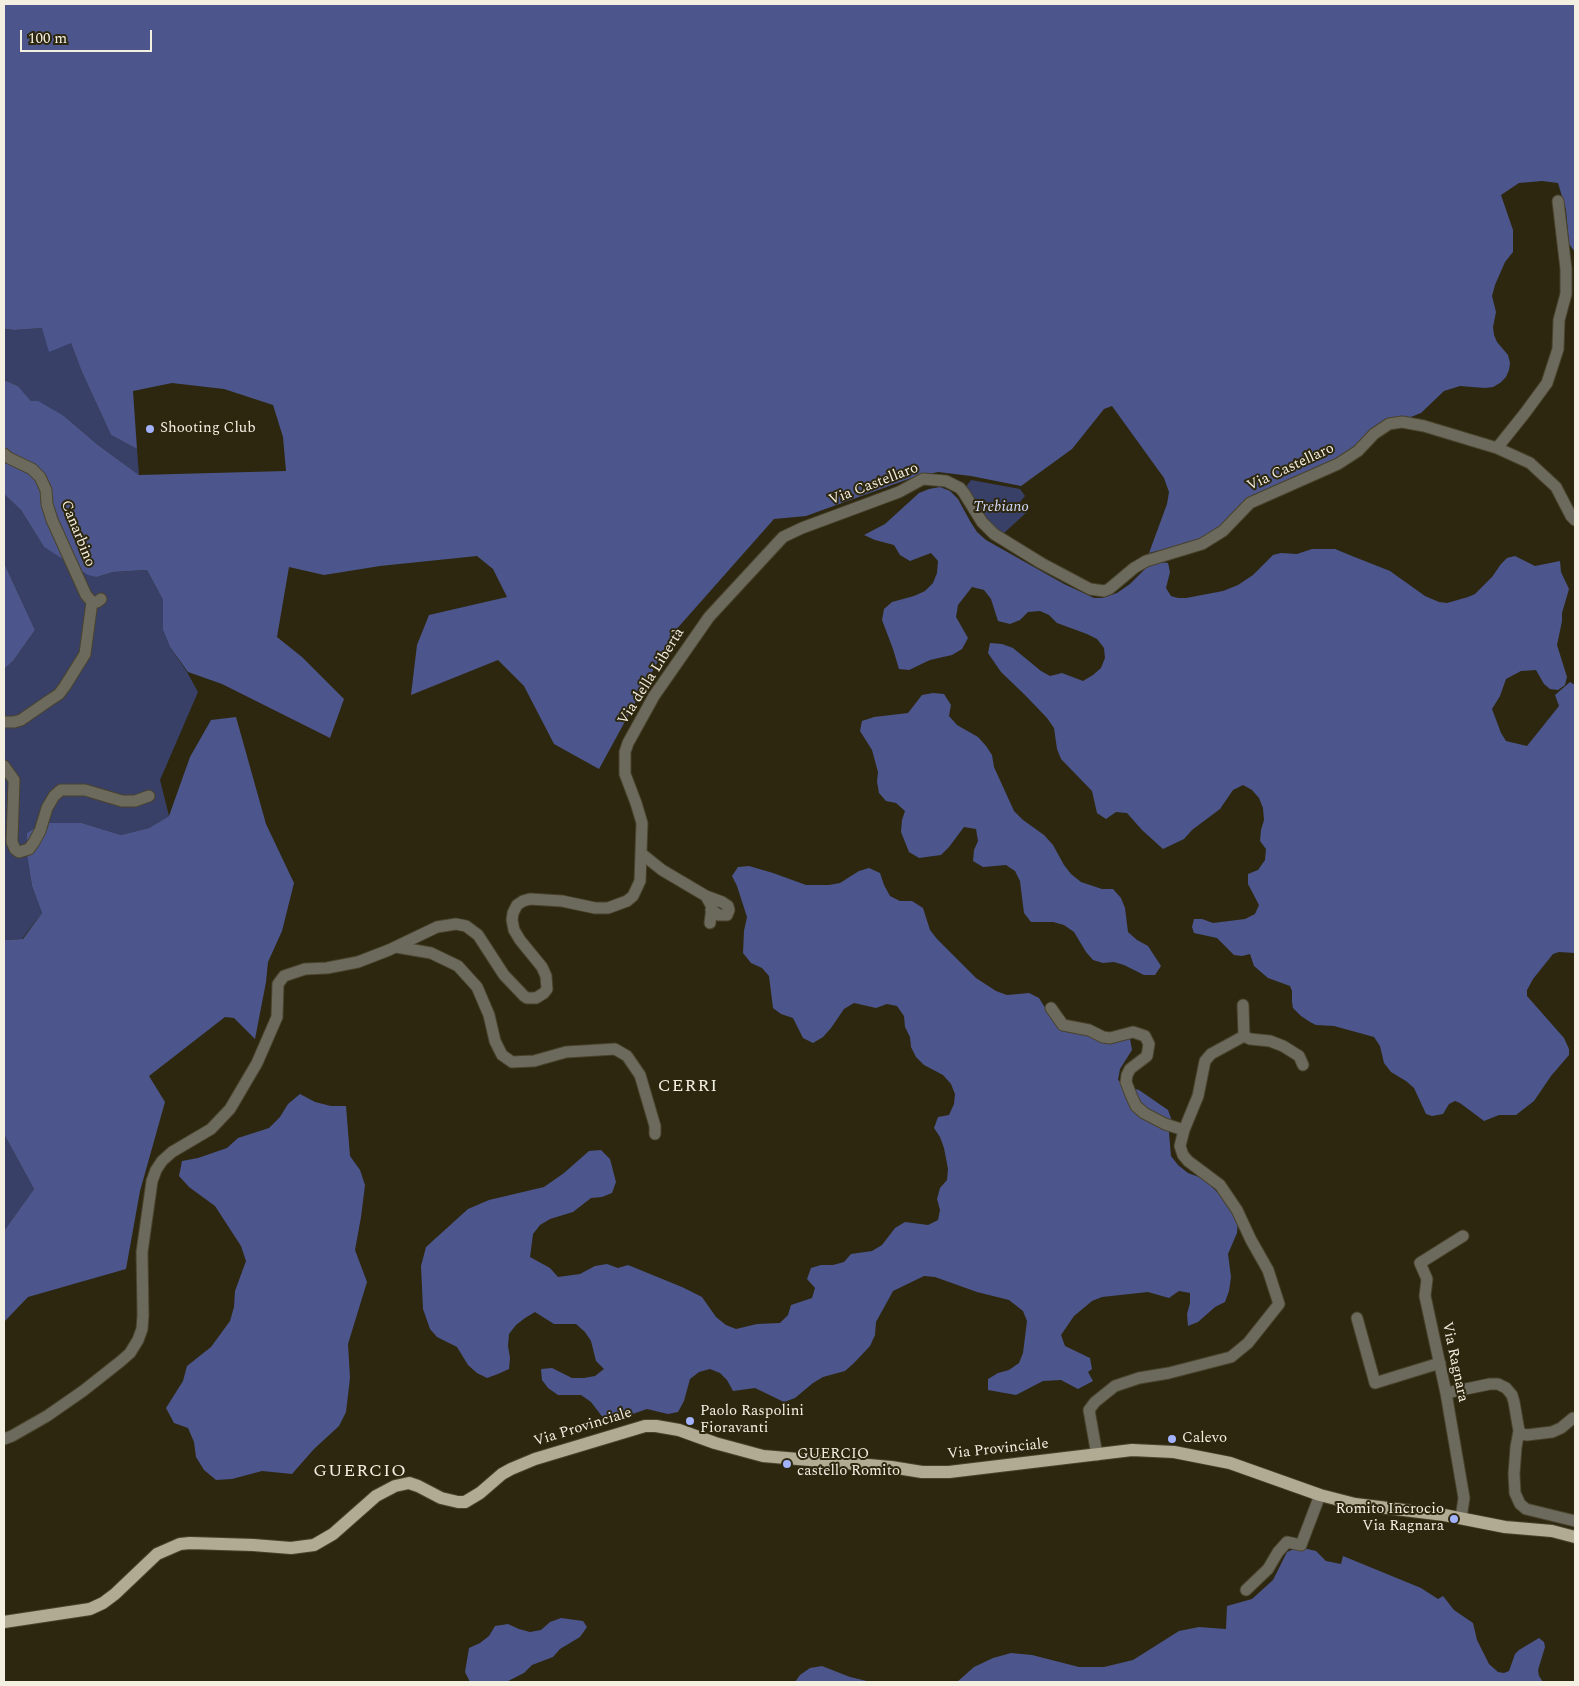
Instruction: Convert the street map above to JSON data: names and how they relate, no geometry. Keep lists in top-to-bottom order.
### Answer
{
  "streets": {
    "main road": ["Via Provinciale"],
    "street": [
      "Via Castellaro",
      "Canarbino",
      "Via della Libertà",
      "Via Ragnara"
    ]
  },
  "crossings": [
    ["Via Castellaro", "Via della Libertà"],
    ["Via Ragnara", "Via Provinciale"]
  ],
  "districts": ["CERRI", "GUERCIO"],
  "parks": ["Trebiano"],
  "places": [
    "Shooting Club",
    "Paolo Raspolini Fioravanti",
    "Calevo",
    "GUERCIO castello Romito",
    "Romito Incrocio Via Ragnara"
  ],
  "scale_bar": "100 m"
}
